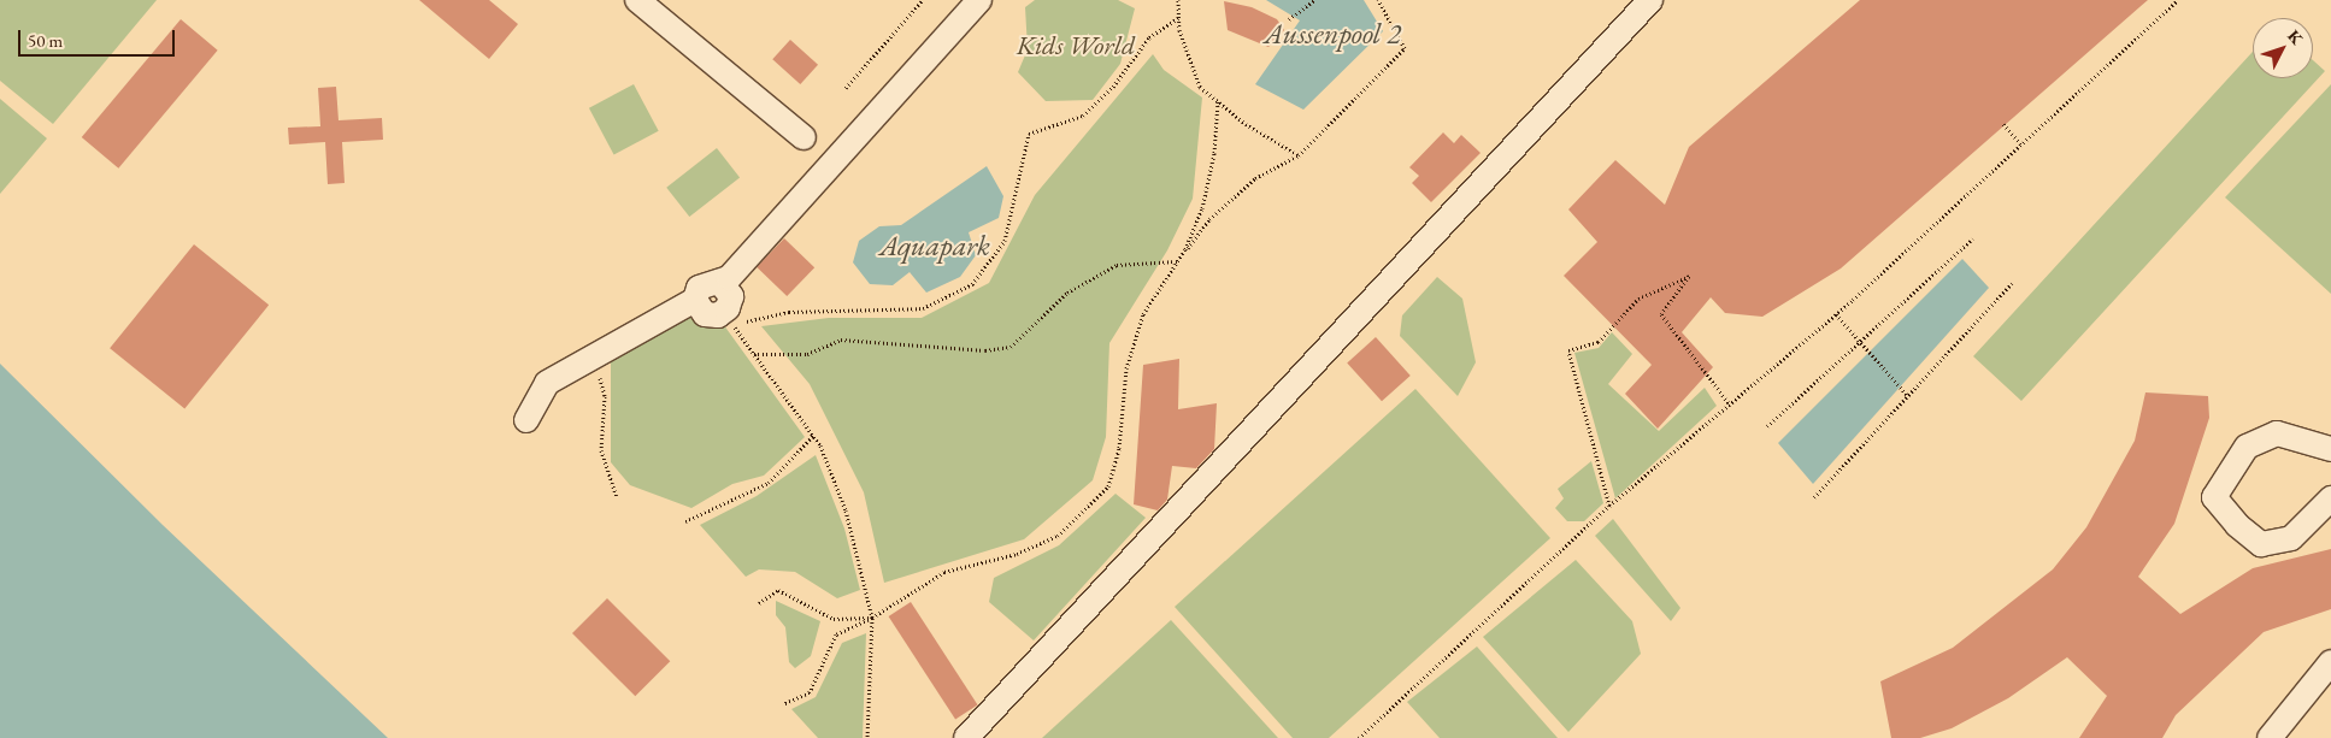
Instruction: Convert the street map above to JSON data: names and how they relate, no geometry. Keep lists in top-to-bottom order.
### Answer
{
  "water": ["Aussenpool 2", "Aquapark"],
  "parks": ["Kids World"],
  "scale_bar": "50 m",
  "north": "top right"
}
